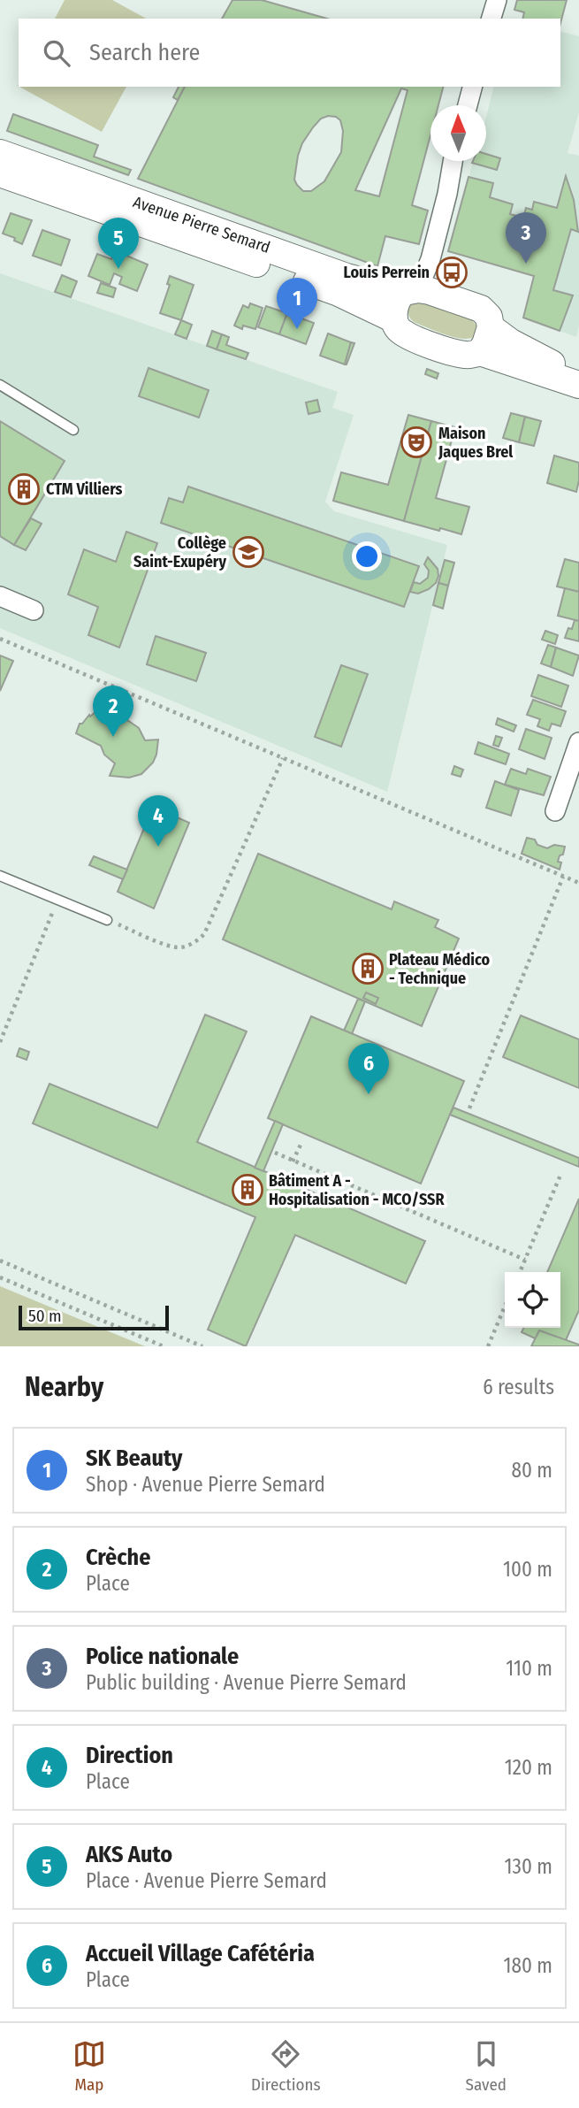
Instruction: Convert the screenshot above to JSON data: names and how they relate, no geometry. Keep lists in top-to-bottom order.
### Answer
{
  "streets": {
    "main road": ["Avenue Pierre Semard"]
  },
  "places": {
    "bus stop": ["Louis Perrein"],
    "theatre": ["Maison Jaques Brel"],
    "building": ["CTM Villiers", "Plateau Médico - Technique", "Bâtiment A - Hospitalisation - MCO/SSR"],
    "school or university": ["Collège Saint-Exupéry"]
  },
  "scale_bar": "50 m",
  "north": "top",
  "page": {
    "search": "Search here",
    "pins": [
      "3",
      "5",
      "1",
      "2",
      "4",
      "6"
    ],
    "scale": "50 m",
    "heading": ["Nearby", "6 results"],
    "list": [
      {
        "mark": "1",
        "name": "SK Beauty",
        "note": "Shop · Avenue Pierre Semard",
        "value": "80 m"
      },
      {
        "mark": "2",
        "name": "Crèche",
        "note": "Place",
        "value": "100 m"
      },
      {
        "mark": "3",
        "name": "Police nationale",
        "note": "Public building · Avenue Pierre Semard",
        "value": "110 m"
      },
      {
        "mark": "4",
        "name": "Direction",
        "note": "Place",
        "value": "120 m"
      },
      {
        "mark": "5",
        "name": "AKS Auto",
        "note": "Place · Avenue Pierre Semard",
        "value": "130 m"
      },
      {
        "mark": "6",
        "name": "Accueil Village Cafétéria",
        "note": "Place",
        "value": "180 m"
      }
    ],
    "nav": ["Map", "Directions", "Saved"]
  }
}
